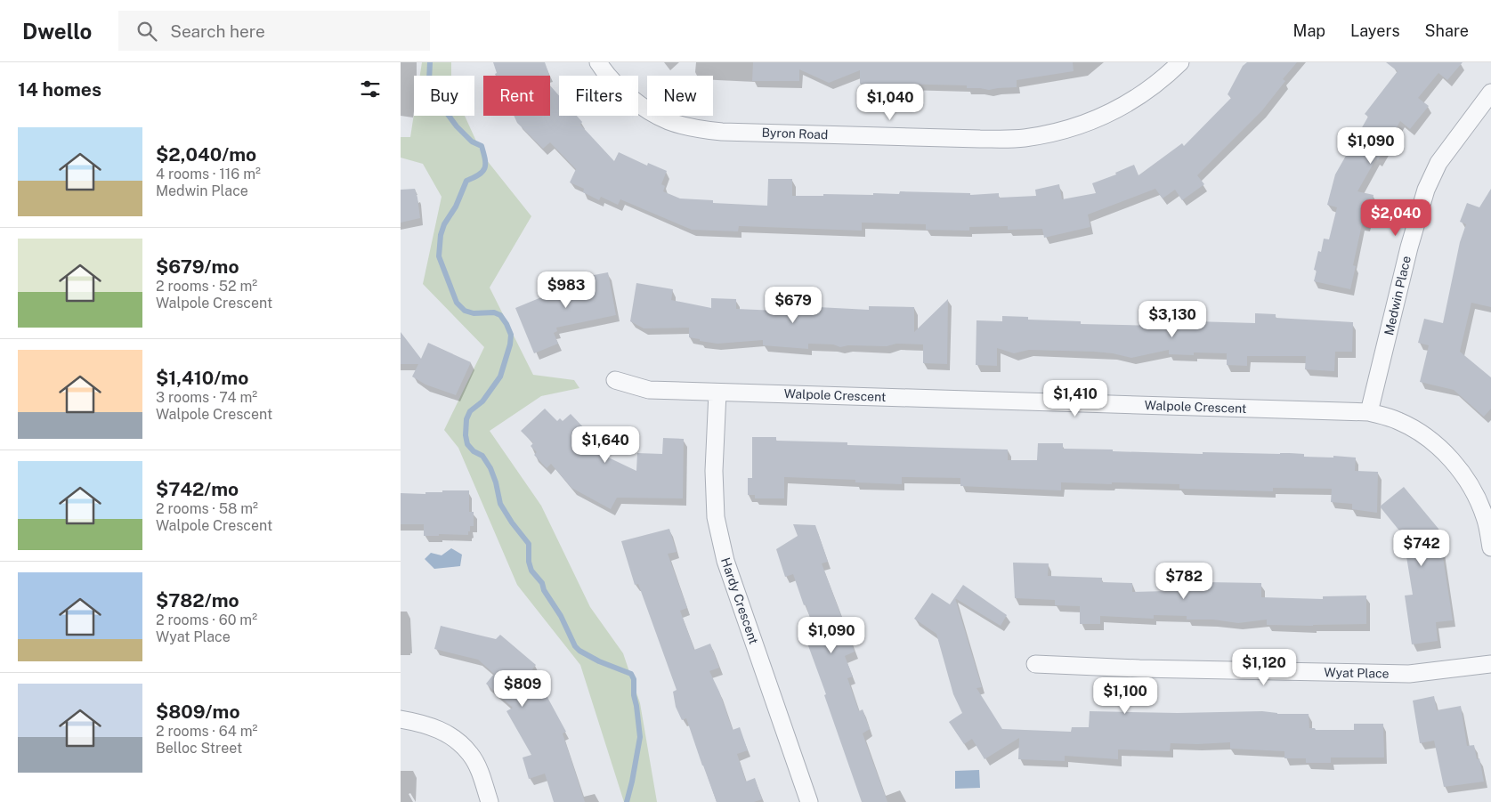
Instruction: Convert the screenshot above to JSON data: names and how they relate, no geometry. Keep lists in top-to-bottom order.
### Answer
{
  "streets": {
    "street": [
      "Byron Road",
      "Medwin Place",
      "Walpole Crescent",
      "Hardy Crescent",
      "Wyat Place"
    ]
  },
  "crossings": [
    ["Medwin Place", "Walpole Crescent"],
    ["Walpole Crescent", "Hardy Crescent"]
  ],
  "page": {
    "header": "Dwello",
    "search": "Search here",
    "nav": ["Map", "Layers", "Share"],
    "heading": "14 homes",
    "chip": [
      "Buy",
      "Rent",
      "Filters",
      "New"
    ],
    "price": [
      "$1,040",
      "$1,090",
      "$2,040",
      "$983",
      "$679",
      "$3,130",
      "$1,410",
      "$1,640",
      "$742",
      "$782",
      "$1,090",
      "$1,120",
      "$809",
      "$1,100"
    ],
    "list": [
      {
        "name": "$2,040/mo",
        "note": "4 rooms · 116 m² · Medwin Place"
      },
      {
        "name": "$679/mo",
        "note": "2 rooms · 52 m² · Walpole Crescent"
      },
      {
        "name": "$1,410/mo",
        "note": "3 rooms · 74 m² · Walpole Crescent"
      },
      {
        "name": "$742/mo",
        "note": "2 rooms · 58 m² · Walpole Crescent"
      },
      {
        "name": "$782/mo",
        "note": "2 rooms · 60 m² · Wyat Place"
      },
      {
        "name": "$809/mo",
        "note": "2 rooms · 64 m² · Belloc Street"
      }
    ]
  }
}
